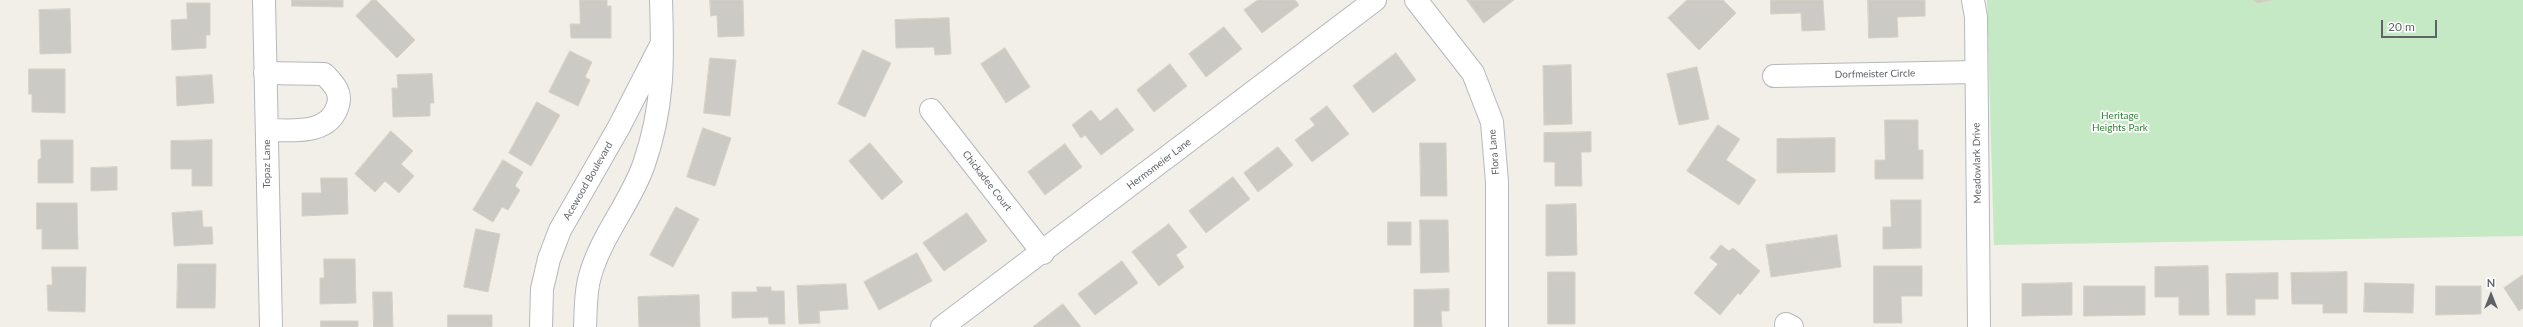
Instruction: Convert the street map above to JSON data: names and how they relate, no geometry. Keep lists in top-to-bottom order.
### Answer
{
  "streets": {
    "street": [
      "Dorfmeister Circle",
      "Flora Lane",
      "Meadowlark Drive",
      "Topaz Lane",
      "Hermsmeier Lane",
      "Acewood Boulevard",
      "Chickadee Court"
    ]
  },
  "crossings": [
    ["Dorfmeister Circle", "Meadowlark Drive"],
    ["Hermsmeier Lane", "Chickadee Court"]
  ],
  "parks": ["Heritage Heights Park"],
  "scale_bar": "20 m",
  "north": "top"
}
